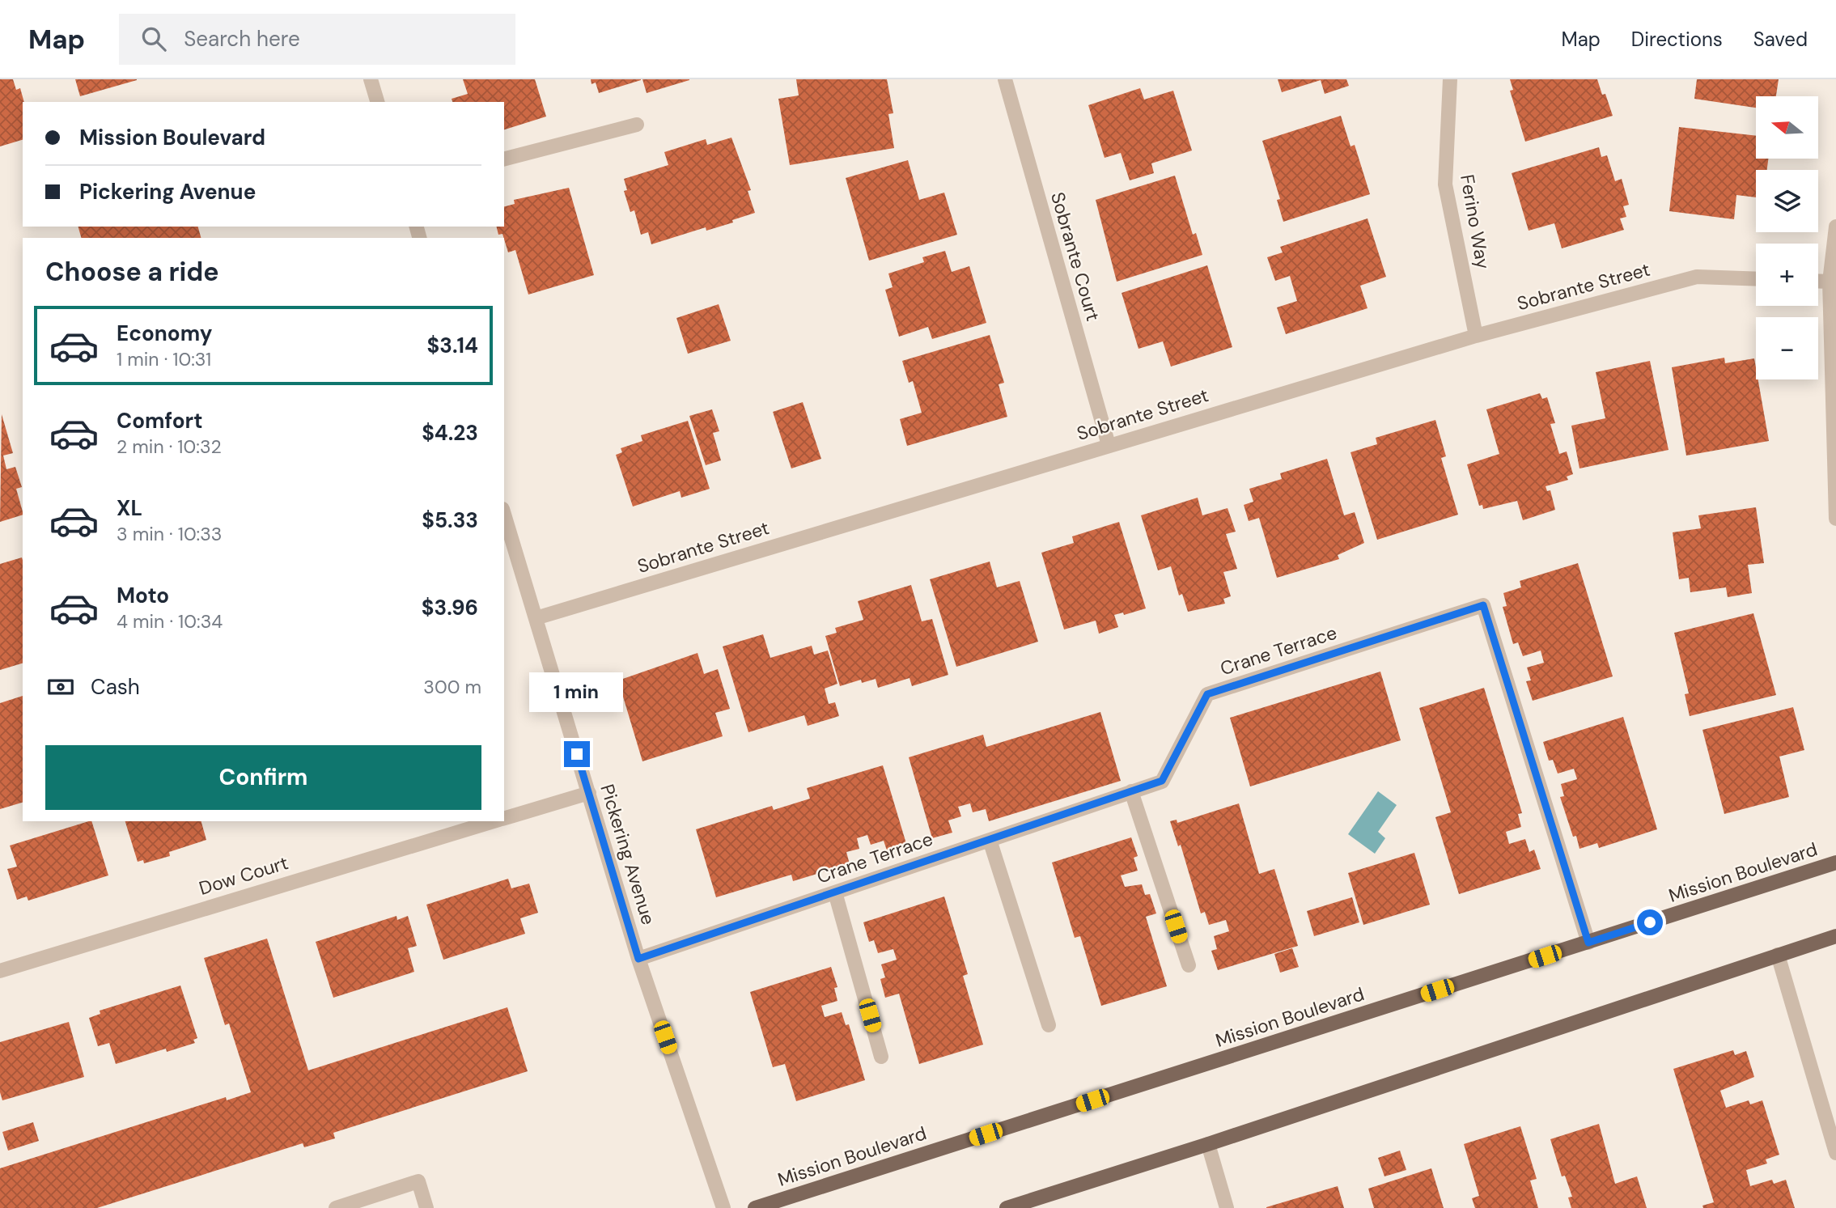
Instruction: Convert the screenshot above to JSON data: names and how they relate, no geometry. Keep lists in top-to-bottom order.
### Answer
{
  "streets": {
    "main road": ["Mission Boulevard"],
    "street": [
      "Ferino Way",
      "Sobrante Court",
      "Sobrante Street",
      "Crane Terrace",
      "Pickering Avenue",
      "Dow Court"
    ]
  },
  "crossings": [
    ["Ferino Way", "Sobrante Street"],
    ["Sobrante Court", "Sobrante Street"],
    ["Sobrante Street", "Pickering Avenue"],
    ["Crane Terrace", "Pickering Avenue"],
    ["Crane Terrace", "Mission Boulevard"],
    ["Pickering Avenue", "Dow Court"]
  ],
  "north": "left",
  "page": {
    "header": "Map",
    "search": "Search here",
    "nav": ["Map", "Directions", "Saved"],
    "map_buttons": ["+", "−"],
    "banner": ["Mission Boulevard", "Pickering Avenue"],
    "heading": "Choose a ride",
    "list": [
      {
        "name": "Economy",
        "note": "1 min · 10:31",
        "value": "$3.14"
      },
      {
        "name": "Comfort",
        "note": "2 min · 10:32",
        "value": "$4.23"
      },
      {
        "name": "XL",
        "note": "3 min · 10:33",
        "value": "$5.33"
      },
      {
        "name": "Moto",
        "note": "4 min · 10:34",
        "value": "$3.96"
      }
    ],
    "pay": ["Cash", "300 m"],
    "bubble": "1 min",
    "buttons": "Confirm"
  }
}
